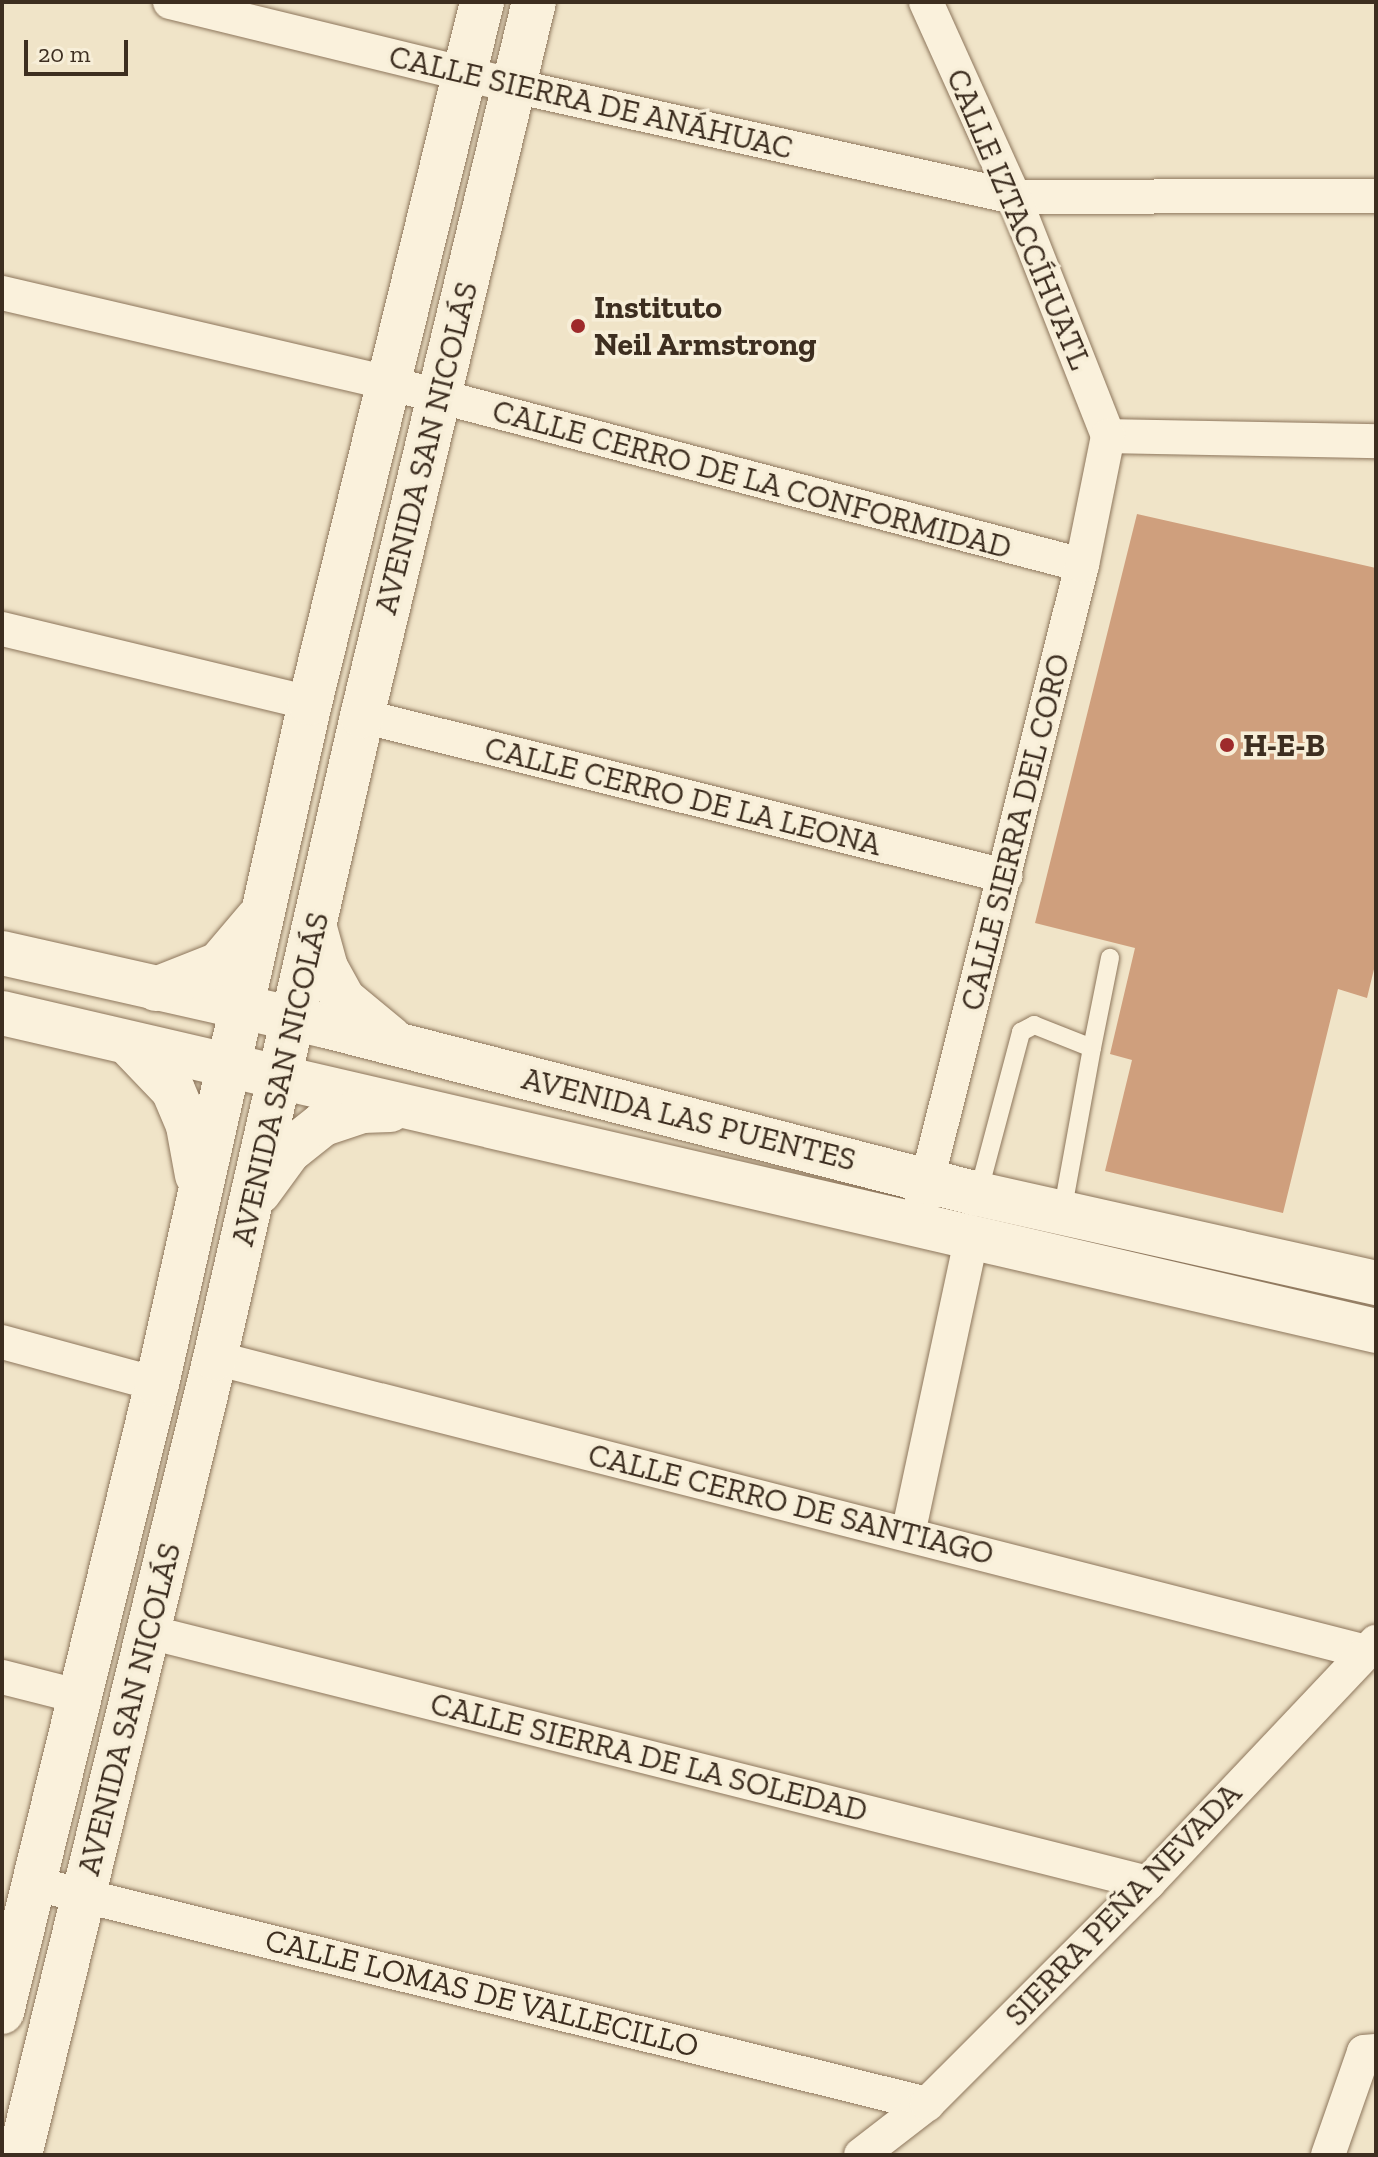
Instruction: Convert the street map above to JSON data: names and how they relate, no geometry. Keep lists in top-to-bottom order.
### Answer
{
  "streets": {
    "street": [
      "CALLE SIERRA DE ANÁHUAC",
      "CALLE IZTACCÍHUATL",
      "AVENIDA SAN NICOLÁS",
      "CALLE CERRO DE LA CONFORMIDAD",
      "CALLE CERRO DE LA LEONA",
      "CALLE SIERRA DEL CORO",
      "AVENIDA LAS PUENTES",
      "CALLE CERRO DE SANTIAGO",
      "CALLE SIERRA DE LA SOLEDAD",
      "SIERRA PEÑA NEVADA",
      "CALLE LOMAS DE VALLECILLO"
    ]
  },
  "crossings": [
    ["CALLE SIERRA DE ANÁHUAC", "CALLE IZTACCÍHUATL"],
    ["CALLE SIERRA DE ANÁHUAC", "AVENIDA SAN NICOLÁS"],
    ["CALLE IZTACCÍHUATL", "CALLE SIERRA DEL CORO"],
    ["AVENIDA SAN NICOLÁS", "CALLE CERRO DE LA CONFORMIDAD"],
    ["AVENIDA SAN NICOLÁS", "CALLE CERRO DE LA LEONA"],
    ["AVENIDA SAN NICOLÁS", "AVENIDA LAS PUENTES"],
    ["AVENIDA SAN NICOLÁS", "CALLE CERRO DE SANTIAGO"],
    ["AVENIDA SAN NICOLÁS", "CALLE SIERRA DE LA SOLEDAD"],
    ["AVENIDA SAN NICOLÁS", "CALLE LOMAS DE VALLECILLO"],
    ["CALLE CERRO DE LA CONFORMIDAD", "CALLE SIERRA DEL CORO"],
    ["CALLE CERRO DE LA LEONA", "CALLE SIERRA DEL CORO"],
    ["CALLE SIERRA DEL CORO", "AVENIDA LAS PUENTES"],
    ["CALLE CERRO DE SANTIAGO", "SIERRA PEÑA NEVADA"],
    ["CALLE SIERRA DE LA SOLEDAD", "SIERRA PEÑA NEVADA"],
    ["SIERRA PEÑA NEVADA", "CALLE LOMAS DE VALLECILLO"]
  ],
  "places": ["Instituto Neil Armstrong", "H-E-B"],
  "scale_bar": "20 m"
}
